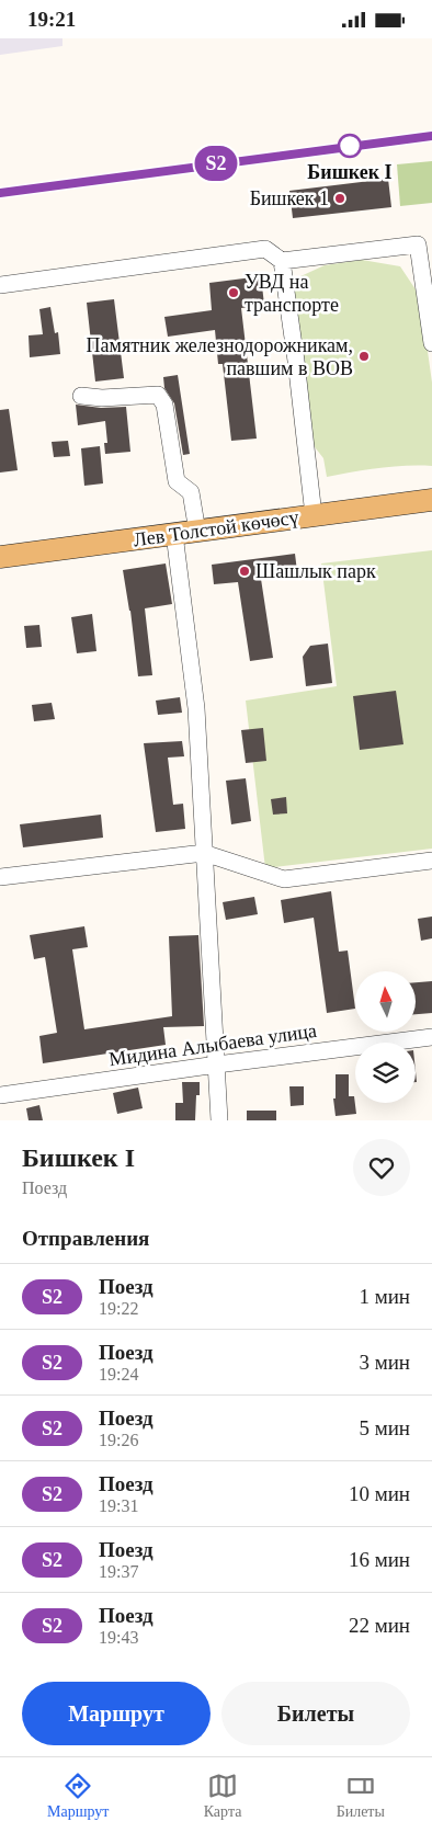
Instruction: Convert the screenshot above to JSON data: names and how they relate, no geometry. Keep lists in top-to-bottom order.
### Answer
{
  "streets": {
    "main road": ["Лев Толстой көчөсү"],
    "street": ["Мидина Алыбаева улица"]
  },
  "places": [
    "Бишкек I",
    "Бишкек 1",
    "УВД на транспорте",
    "Памятник железнодорожникам, павшим в ВОВ",
    "Шашлык парк"
  ],
  "north": "top",
  "page": {
    "status": "19:21",
    "on_map": "S2",
    "heading": [
      ["Бишкек I", "Поезд"],
      "Отправления"
    ],
    "list": [
      {
        "mark": "S2",
        "name": "Поезд",
        "note": "19:22",
        "value": "1 мин"
      },
      {
        "mark": "S2",
        "name": "Поезд",
        "note": "19:24",
        "value": "3 мин"
      },
      {
        "mark": "S2",
        "name": "Поезд",
        "note": "19:26",
        "value": "5 мин"
      },
      {
        "mark": "S2",
        "name": "Поезд",
        "note": "19:31",
        "value": "10 мин"
      },
      {
        "mark": "S2",
        "name": "Поезд",
        "note": "19:37",
        "value": "16 мин"
      },
      {
        "mark": "S2",
        "name": "Поезд",
        "note": "19:43",
        "value": "22 мин"
      }
    ],
    "buttons": ["Маршрут", "Билеты"],
    "tabs": ["Маршрут", "Карта", "Билеты"]
  }
}
